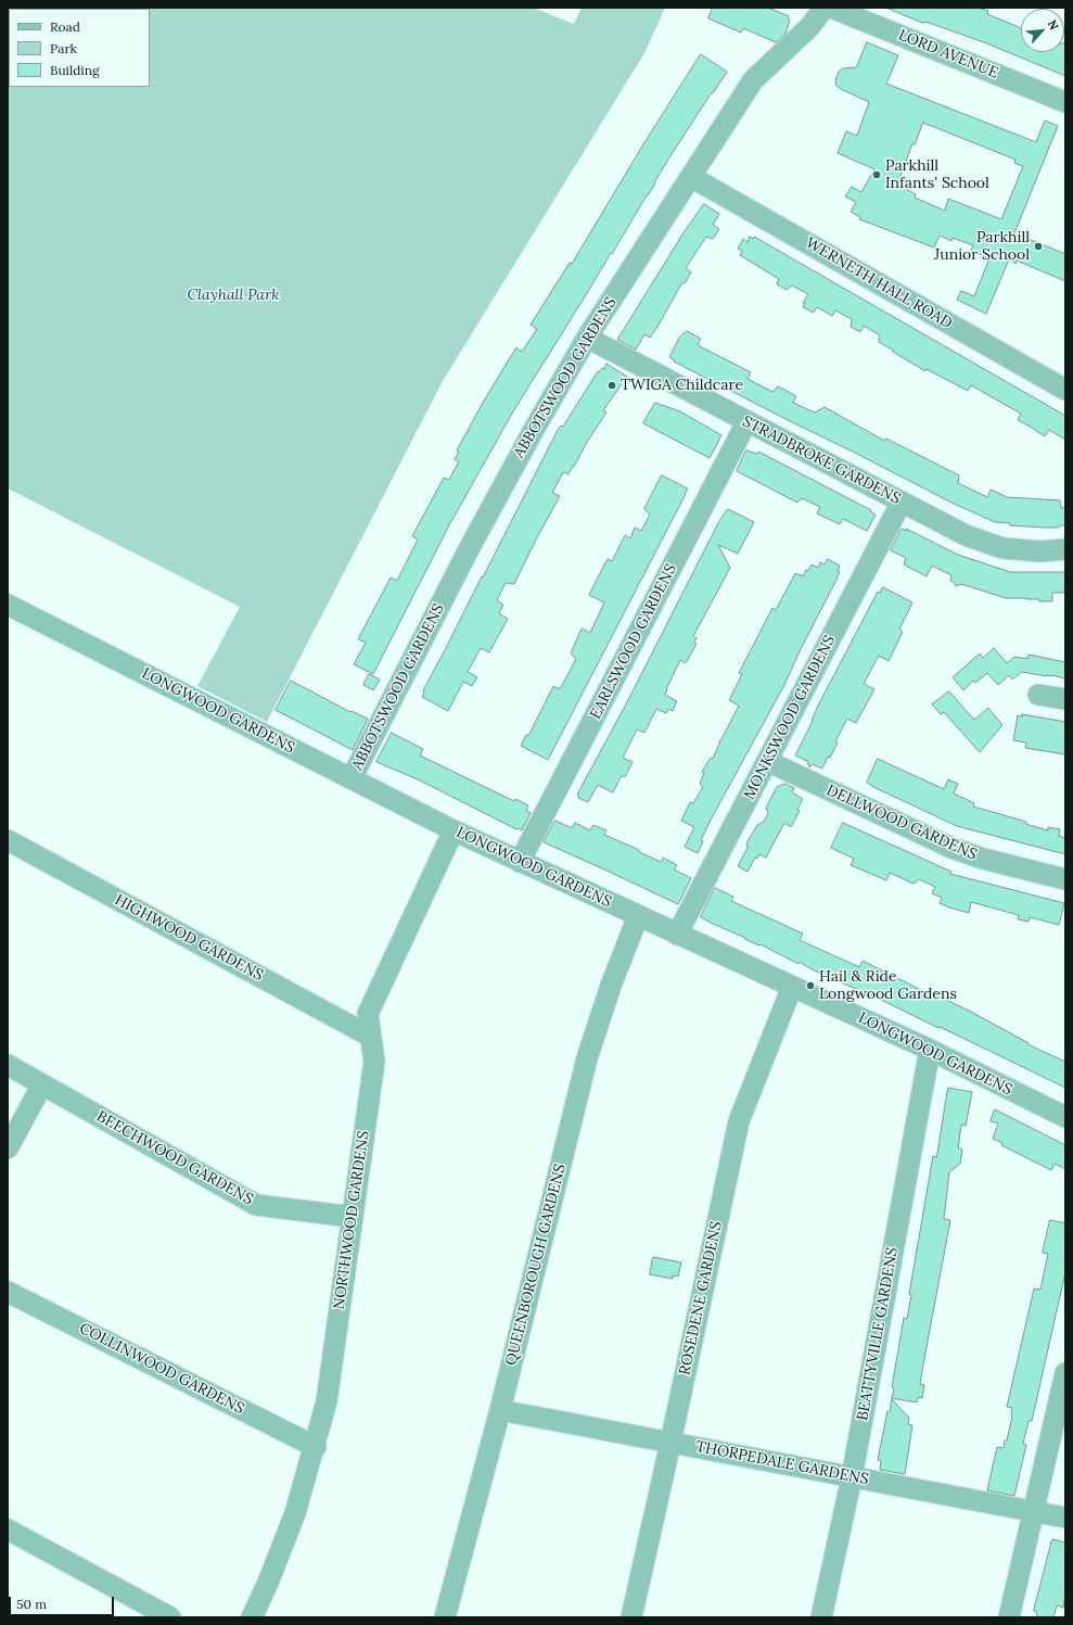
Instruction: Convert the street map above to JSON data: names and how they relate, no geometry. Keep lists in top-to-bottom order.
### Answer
{
  "streets": {
    "street": [
      "LORD AVENUE",
      "WERNETH HALL ROAD",
      "ABBOTSWOOD GARDENS",
      "STRADBROKE GARDENS",
      "EARLSWOOD GARDENS",
      "LONGWOOD GARDENS",
      "MONKSWOOD GARDENS",
      "DELLWOOD GARDENS",
      "HIGHWOOD GARDENS",
      "BEECHWOOD GARDENS",
      "NORTHWOOD GARDENS",
      "QUEENBOROUGH GARDENS",
      "ROSEDENE GARDENS",
      "BEATTYVILLE GARDENS",
      "COLLINWOOD GARDENS",
      "THORPEDALE GARDENS"
    ]
  },
  "crossings": [
    ["WERNETH HALL ROAD", "ABBOTSWOOD GARDENS"],
    ["ABBOTSWOOD GARDENS", "STRADBROKE GARDENS"],
    ["ABBOTSWOOD GARDENS", "LONGWOOD GARDENS"],
    ["STRADBROKE GARDENS", "EARLSWOOD GARDENS"],
    ["STRADBROKE GARDENS", "MONKSWOOD GARDENS"],
    ["EARLSWOOD GARDENS", "LONGWOOD GARDENS"],
    ["LONGWOOD GARDENS", "MONKSWOOD GARDENS"],
    ["LONGWOOD GARDENS", "NORTHWOOD GARDENS"],
    ["LONGWOOD GARDENS", "QUEENBOROUGH GARDENS"],
    ["LONGWOOD GARDENS", "ROSEDENE GARDENS"],
    ["LONGWOOD GARDENS", "BEATTYVILLE GARDENS"],
    ["MONKSWOOD GARDENS", "DELLWOOD GARDENS"],
    ["HIGHWOOD GARDENS", "NORTHWOOD GARDENS"],
    ["BEECHWOOD GARDENS", "NORTHWOOD GARDENS"],
    ["NORTHWOOD GARDENS", "COLLINWOOD GARDENS"],
    ["QUEENBOROUGH GARDENS", "THORPEDALE GARDENS"],
    ["ROSEDENE GARDENS", "THORPEDALE GARDENS"],
    ["BEATTYVILLE GARDENS", "THORPEDALE GARDENS"]
  ],
  "parks": ["Clayhall Park"],
  "places": [
    "Parkhill Infants' School",
    "Parkhill Junior School",
    "TWIGA Childcare",
    "Hail & Ride Longwood Gardens"
  ],
  "legend": ["Road", "Park", "Building"],
  "scale_bar": "50 m",
  "north": "top right"
}
